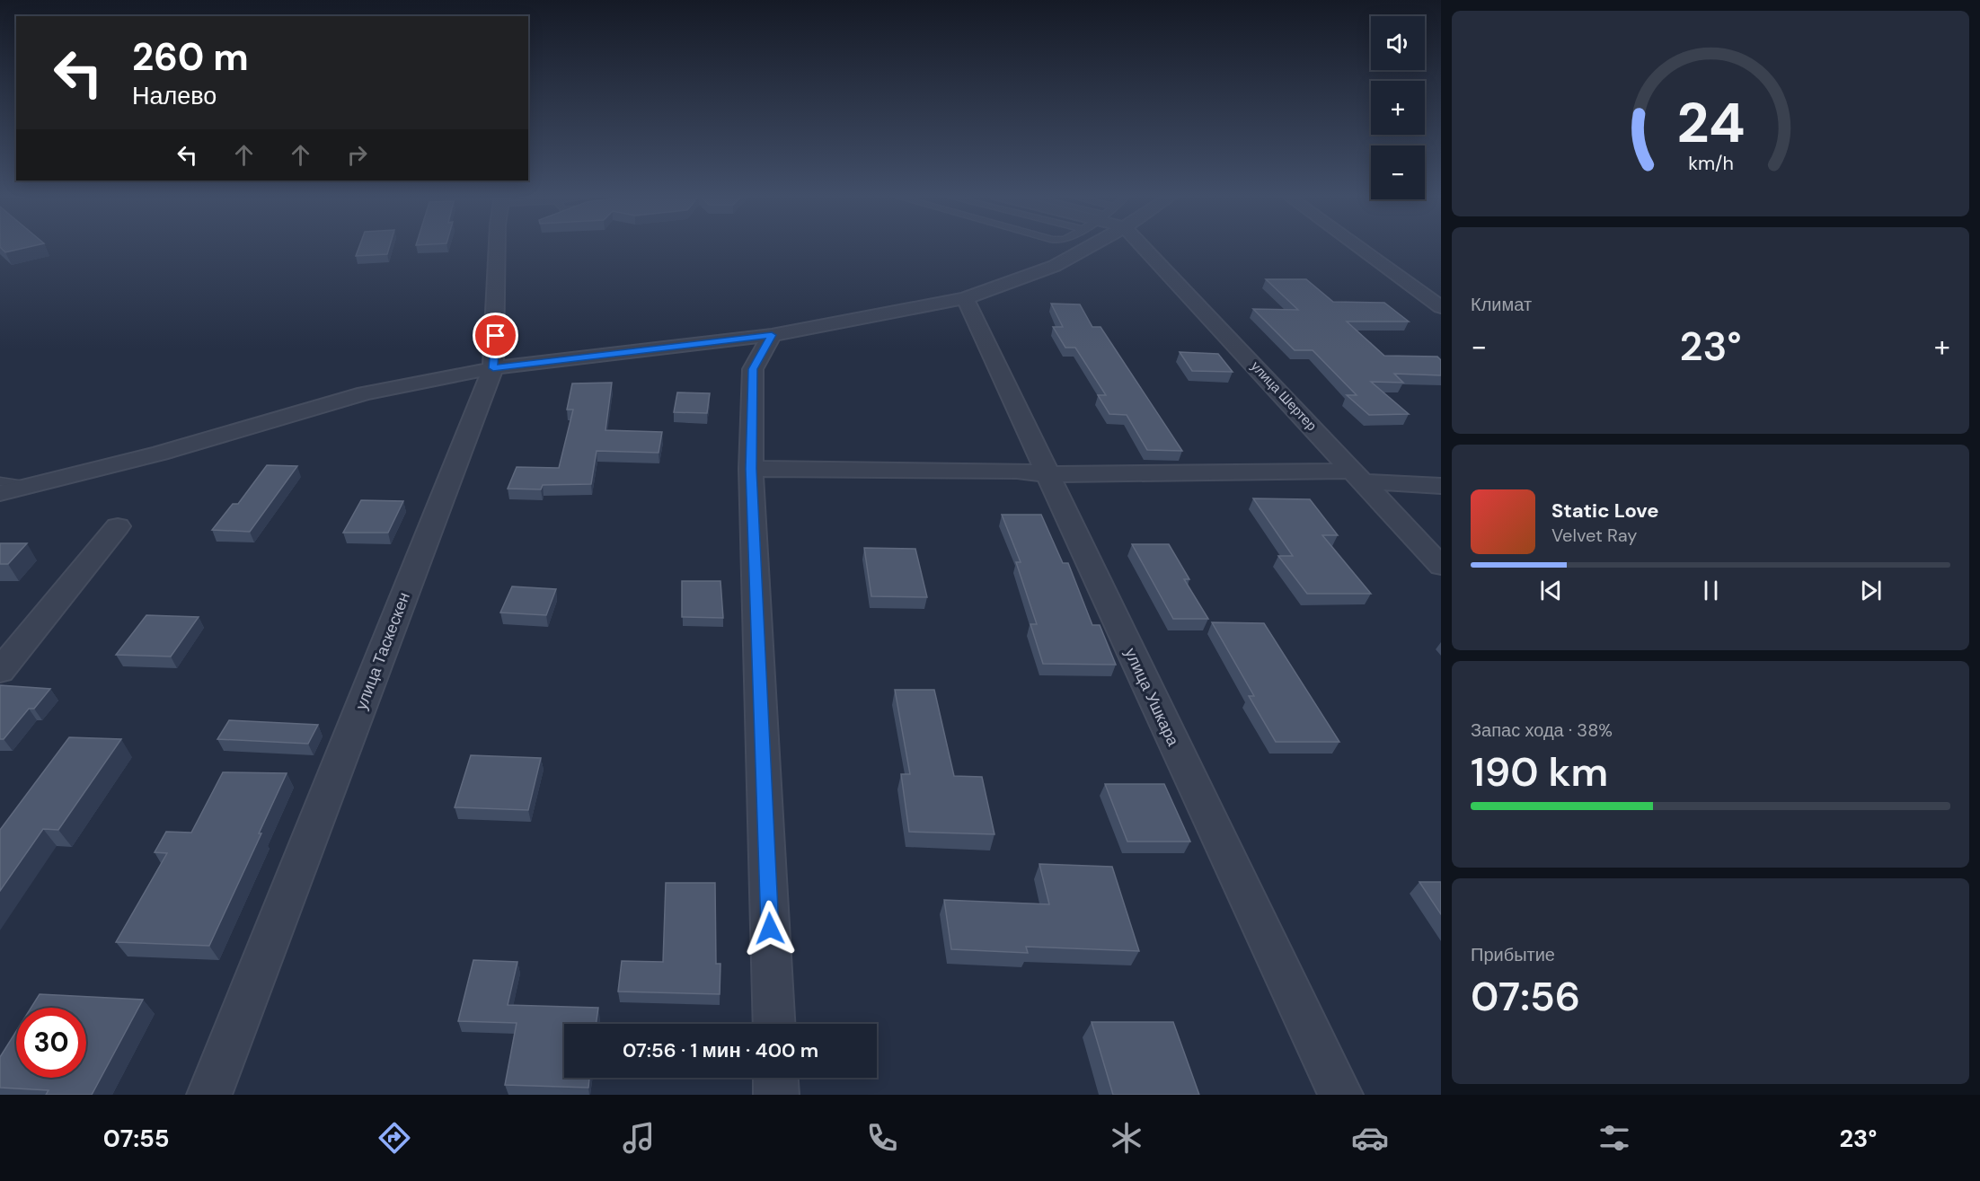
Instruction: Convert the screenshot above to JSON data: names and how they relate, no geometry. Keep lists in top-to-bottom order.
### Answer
{
  "streets": {
    "street": ["улица Шертер", "улица Таскескен", "улица Ушкара"]
  },
  "page": {
    "map_buttons": ["+", "−"],
    "turn": ["260 m", "Налево"],
    "tile": [
      "Климат",
      ["Запас хода · 38%", "190 km"],
      ["Прибытие", "07:56"]
    ],
    "heat": ["−", "23°", "+"],
    "song": ["Static Love", "Velvet Ray"],
    "limit": "30",
    "trip": "07:56 · 1 мин · 400 m",
    "tabs": ["07:55", "23°"],
    "gauge": ["24", "km/h"]
  }
}
